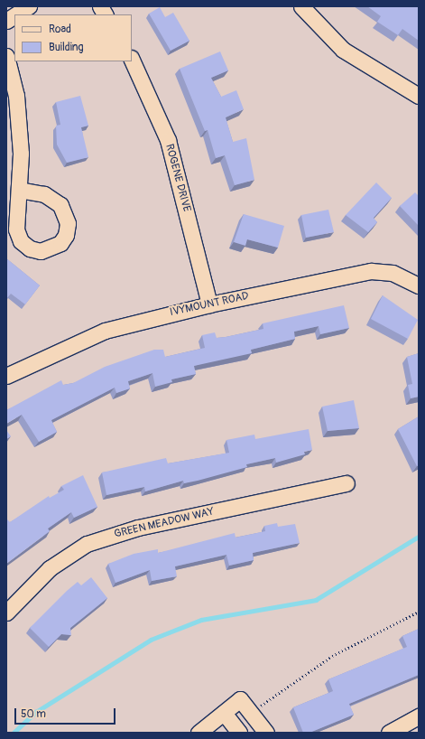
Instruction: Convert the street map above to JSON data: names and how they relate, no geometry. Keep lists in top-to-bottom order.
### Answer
{
  "streets": {
    "street": ["ROGENE DRIVE", "IVYMOUNT ROAD", "GREEN MEADOW WAY"]
  },
  "crossings": [
    ["ROGENE DRIVE", "IVYMOUNT ROAD"]
  ],
  "legend": ["Road", "Building"],
  "scale_bar": "50 m"
}
